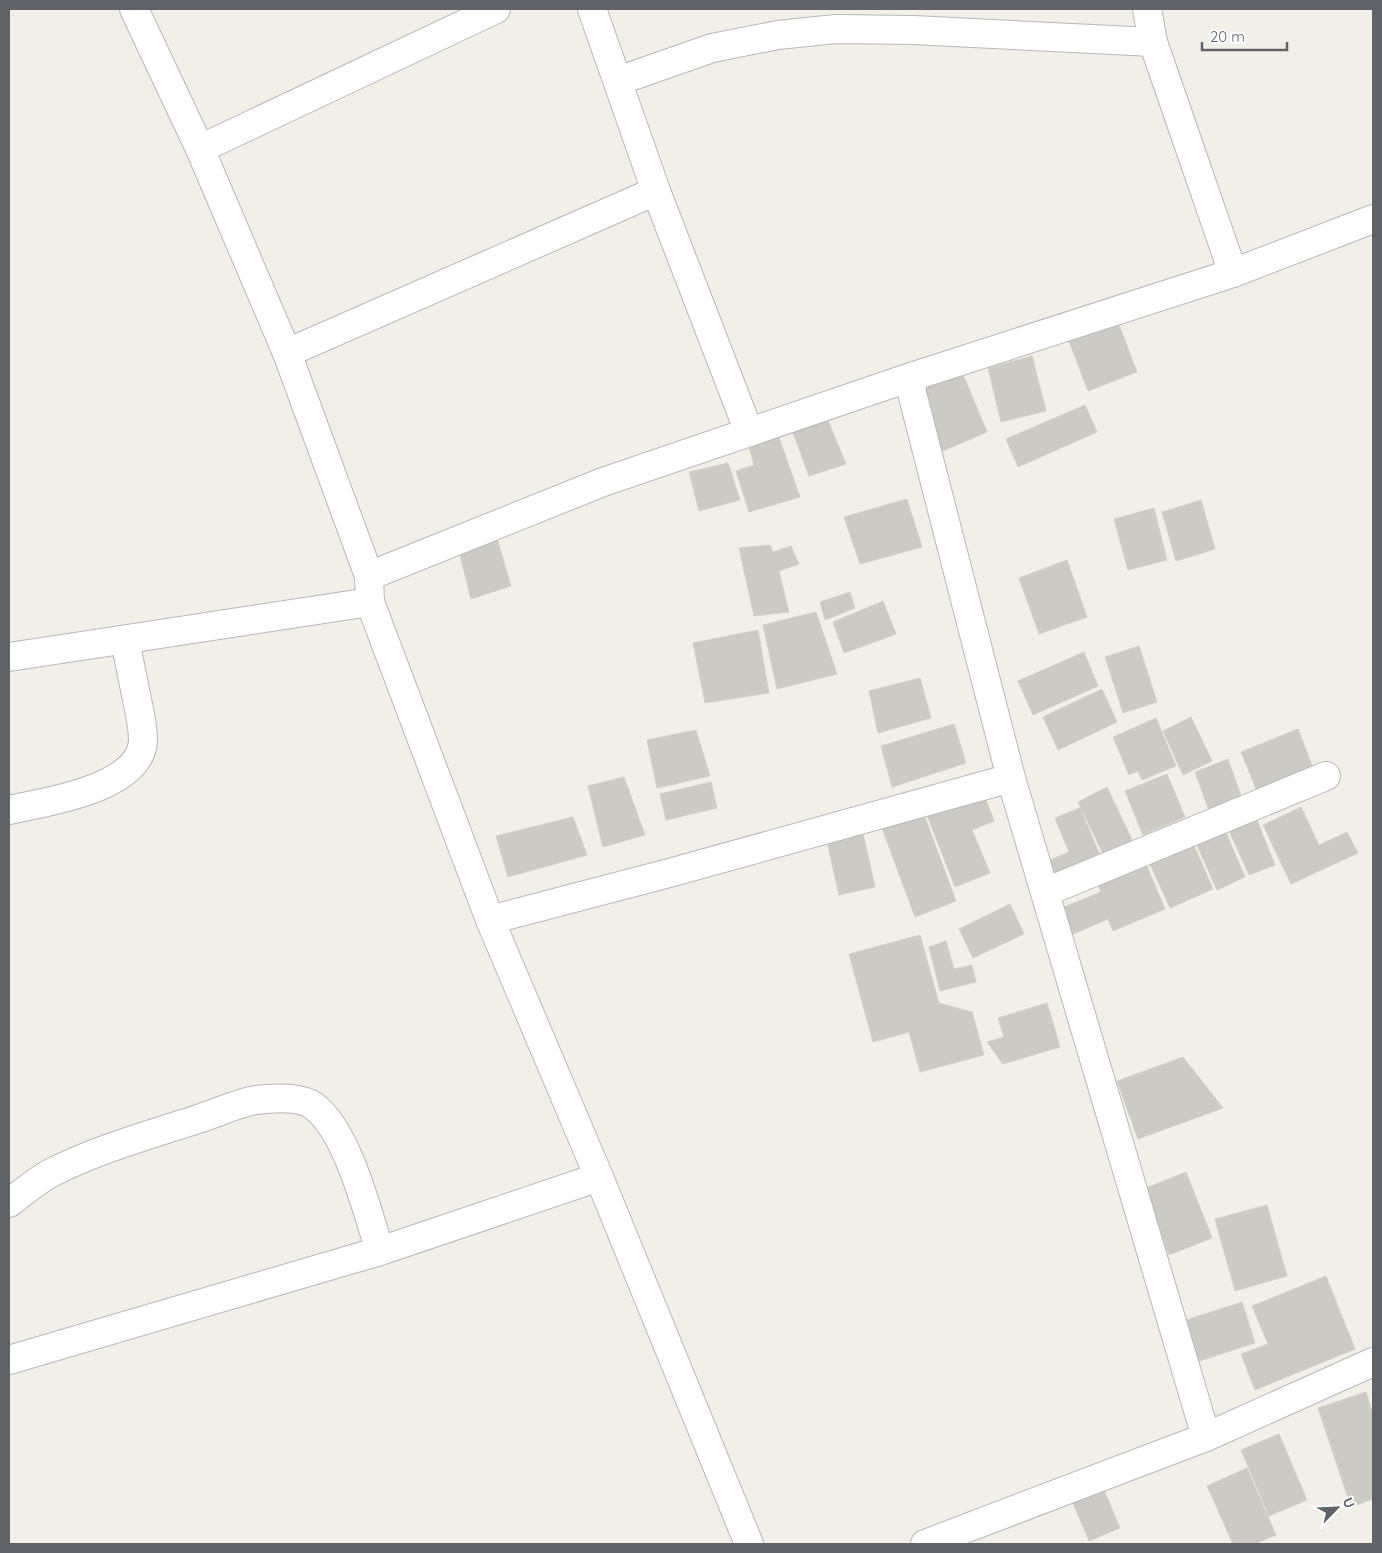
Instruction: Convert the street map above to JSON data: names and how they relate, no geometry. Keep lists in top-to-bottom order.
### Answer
{
  "scale_bar": "20 m",
  "north": "top right"
}
